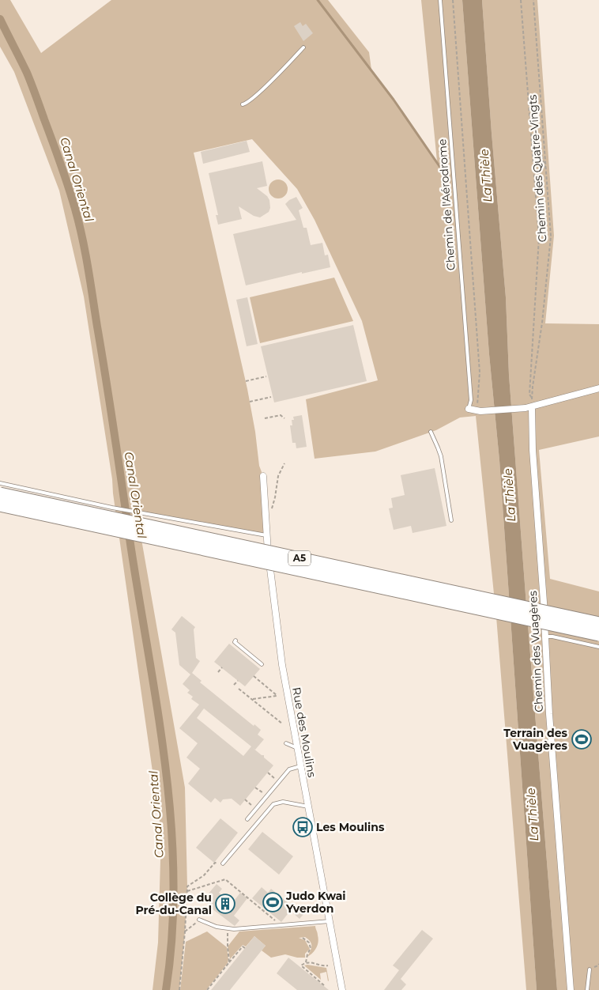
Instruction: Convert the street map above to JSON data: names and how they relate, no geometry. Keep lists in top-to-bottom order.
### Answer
{
  "streets": {
    "highway": ["A5"],
    "street": ["Chemin des Vuagères", "Rue des Moulins"],
    "lane": ["Chemin de l'Aérodrome"],
    "path": ["Chemin des Quatre-Vingts"]
  },
  "crossings": [
    ["Chemin des Quatre-Vingts", "Chemin des Vuagères"]
  ],
  "water": ["La Thièle", "Canal Oriental"],
  "places": {
    "sports": ["Terrain des Vuagères", "Judo Kwai Yverdon"],
    "bus stop": ["Les Moulins"],
    "building": ["Collège du Pré-du-Canal"]
  }
}
